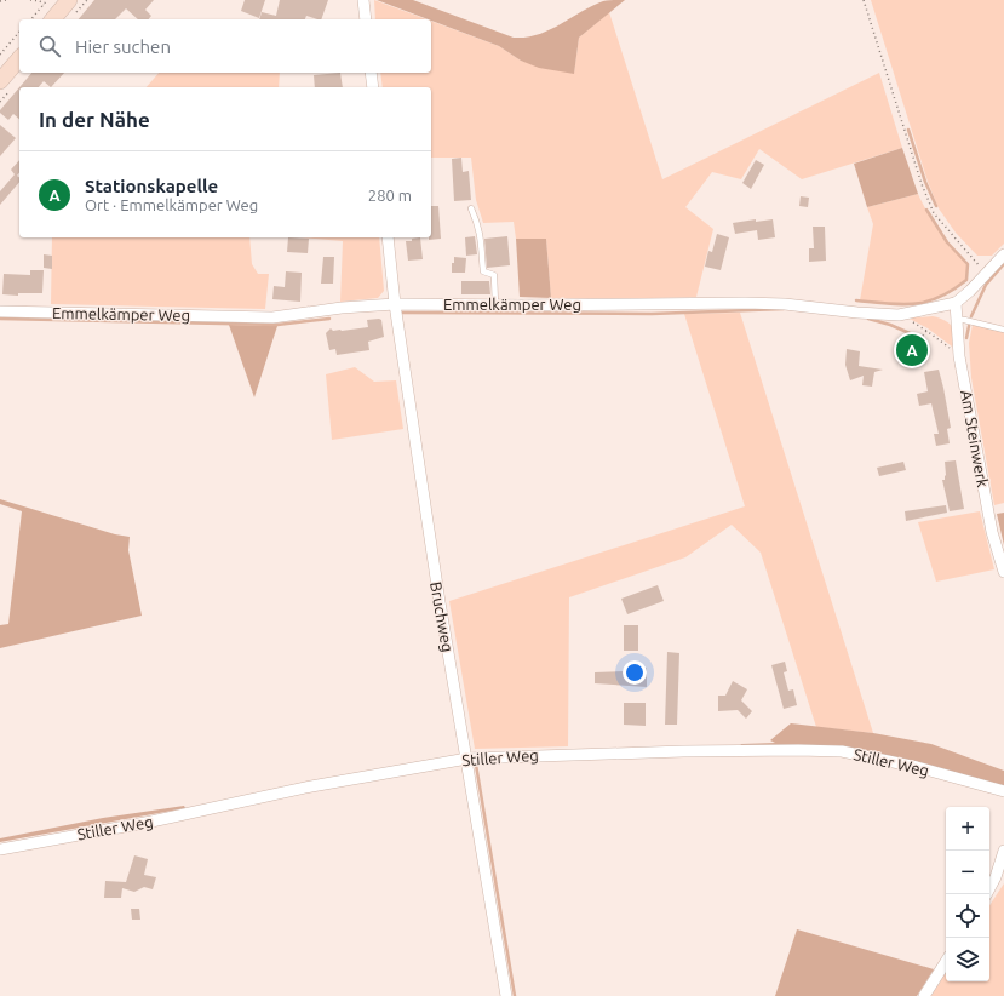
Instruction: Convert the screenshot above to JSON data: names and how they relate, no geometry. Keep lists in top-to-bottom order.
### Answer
{
  "streets": {
    "street": [
      "Emmelkämper Weg",
      "Am Steinwerk",
      "Bruchweg",
      "Stiller Weg"
    ]
  },
  "crossings": [
    ["Emmelkämper Weg", "Am Steinwerk"],
    ["Emmelkämper Weg", "Bruchweg"],
    ["Bruchweg", "Stiller Weg"]
  ],
  "page": {
    "search": "Hier suchen",
    "heading": "In der Nähe",
    "list": [
      {
        "mark": "A",
        "name": "Stationskapelle",
        "note": "Ort · Emmelkämper Weg",
        "value": "280 m"
      }
    ],
    "pins": "A",
    "map_buttons": ["+", "−"]
  }
}
